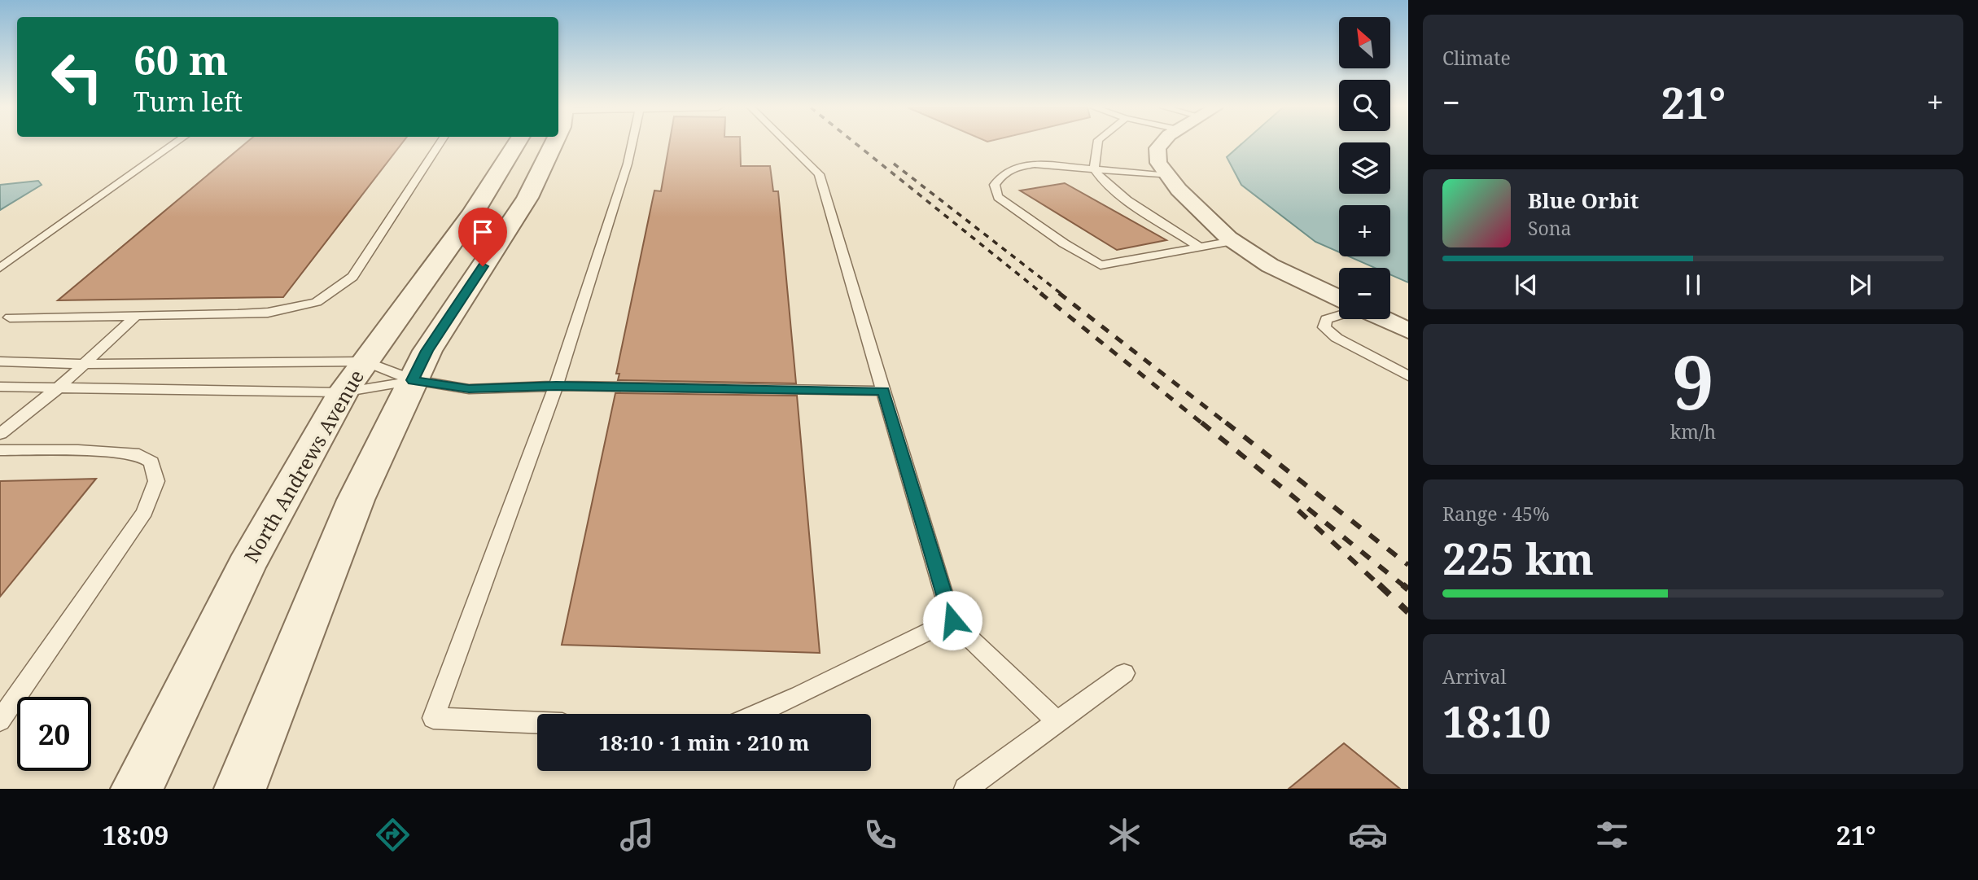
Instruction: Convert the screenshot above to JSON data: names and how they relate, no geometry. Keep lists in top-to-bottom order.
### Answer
{
  "streets": {
    "street": ["North Andrews Avenue"]
  },
  "north": "top left",
  "page": {
    "tile": [
      "Climate",
      ["9", "km/h"],
      ["Range · 45%", "225 km"],
      ["Arrival", "18:10"]
    ],
    "map_buttons": ["+", "−"],
    "turn": ["60 m", "Turn left"],
    "heat": ["−", "21°", "+"],
    "song": ["Blue Orbit", "Sona"],
    "limit": "20",
    "trip": "18:10 · 1 min · 210 m",
    "tabs": ["18:09", "21°"]
  }
}
